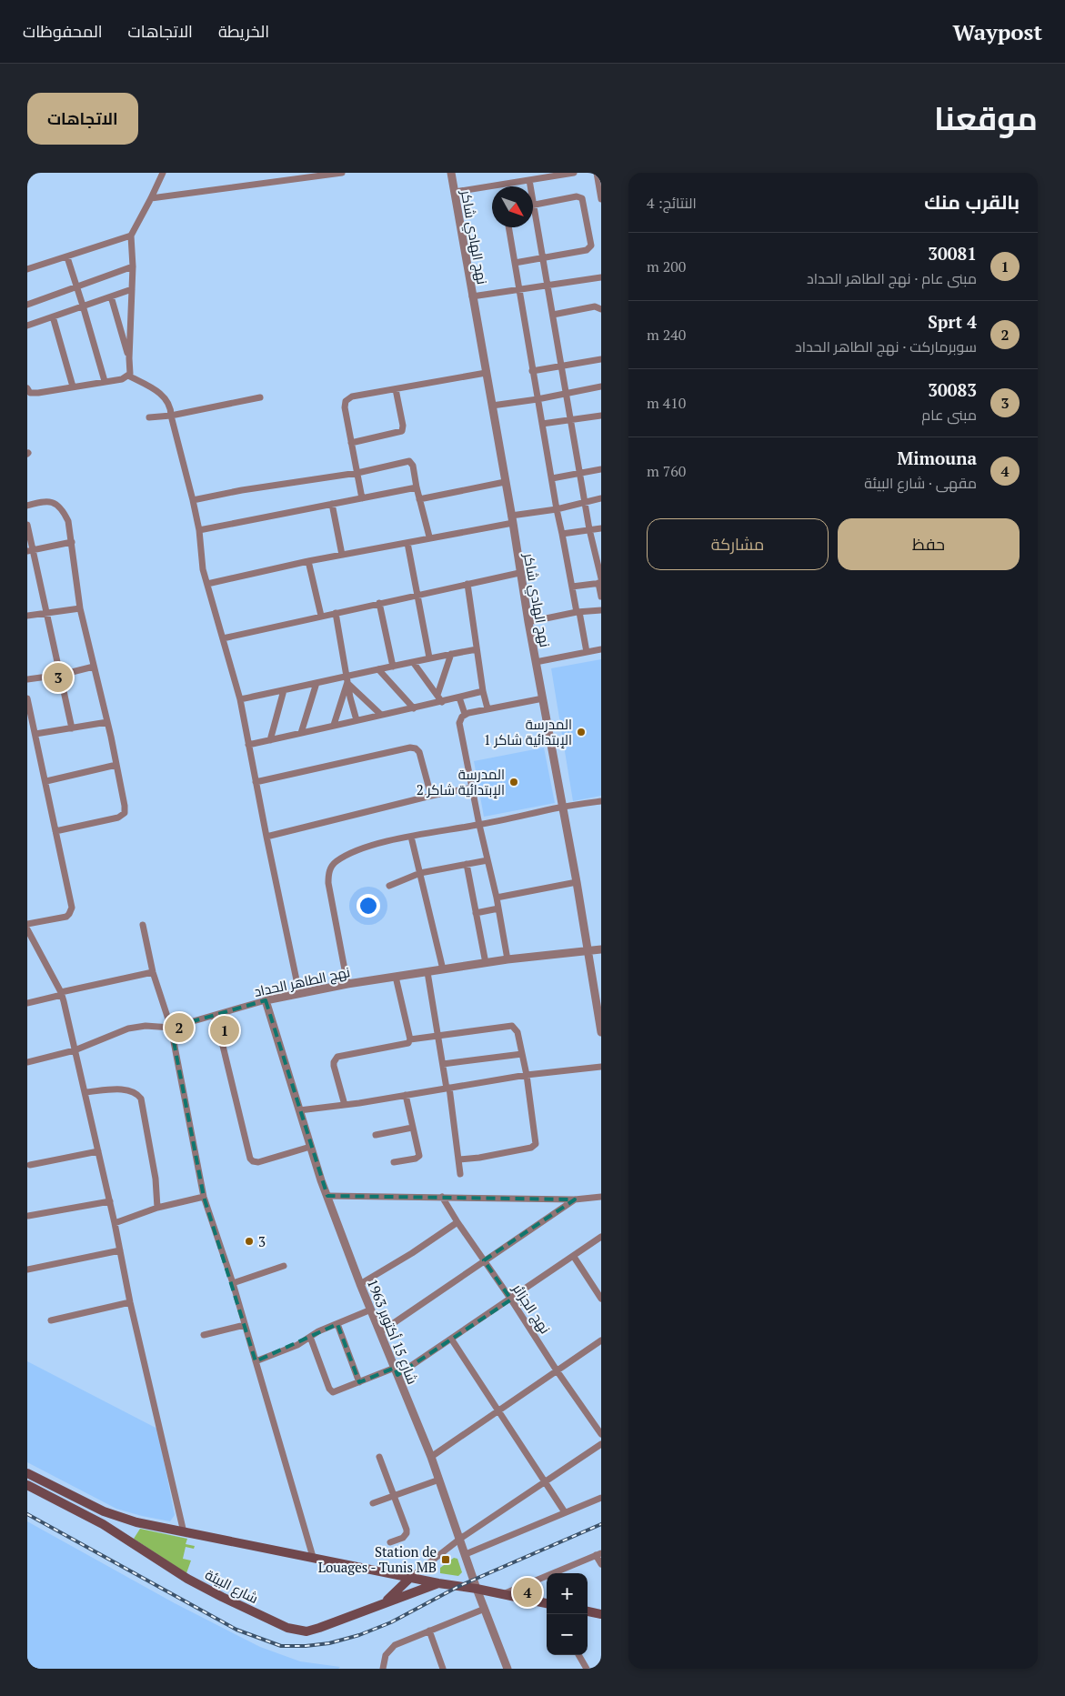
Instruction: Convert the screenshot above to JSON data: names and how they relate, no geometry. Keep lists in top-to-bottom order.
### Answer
{
  "streets": {
    "main road": ["شارع البيئة"],
    "street": [
      "نهج الهادي شاكر",
      "نهج الطاهر الحداد",
      "نهج الجزائر",
      "شارع 15 أكتوبر 1963"
    ]
  },
  "crossings": [
    ["نهج الهادي شاكر", "نهج الطاهر الحداد"],
    ["نهج الطاهر الحداد", "شارع 15 أكتوبر 1963"],
    ["شارع 15 أكتوبر 1963", "شارع البيئة"]
  ],
  "places": {
    "other": ["المدرسة الإبتدائية شاكر 1", "المدرسة الإبتدائية شاكر 2", "3"],
    "transit": ["Station de Louages - Tunis MB"]
  },
  "north": "bottom right",
  "page": {
    "header": "Waypost",
    "nav": ["الخريطة", "الاتجاهات", "المحفوظات"],
    "title": "موقعنا",
    "buttons": [
      "الاتجاهات",
      ["حفظ", "مشاركة"]
    ],
    "heading": ["بالقرب منك", "النتائج: 4"],
    "list": [
      {
        "mark": "1",
        "name": "30081",
        "note": "مبنى عام · نهج الطاهر الحداد",
        "value": "200 m"
      },
      {
        "mark": "2",
        "name": "Sprt 4",
        "note": "سوبرماركت · نهج الطاهر الحداد",
        "value": "240 m"
      },
      {
        "mark": "3",
        "name": "30083",
        "note": "مبنى عام",
        "value": "410 m"
      },
      {
        "mark": "4",
        "name": "Mimouna",
        "note": "مقهى · شارع البيئة",
        "value": "760 m"
      }
    ],
    "pins": [
      "3",
      "2",
      "1",
      "4"
    ],
    "map_buttons": ["+", "−"]
  }
}
